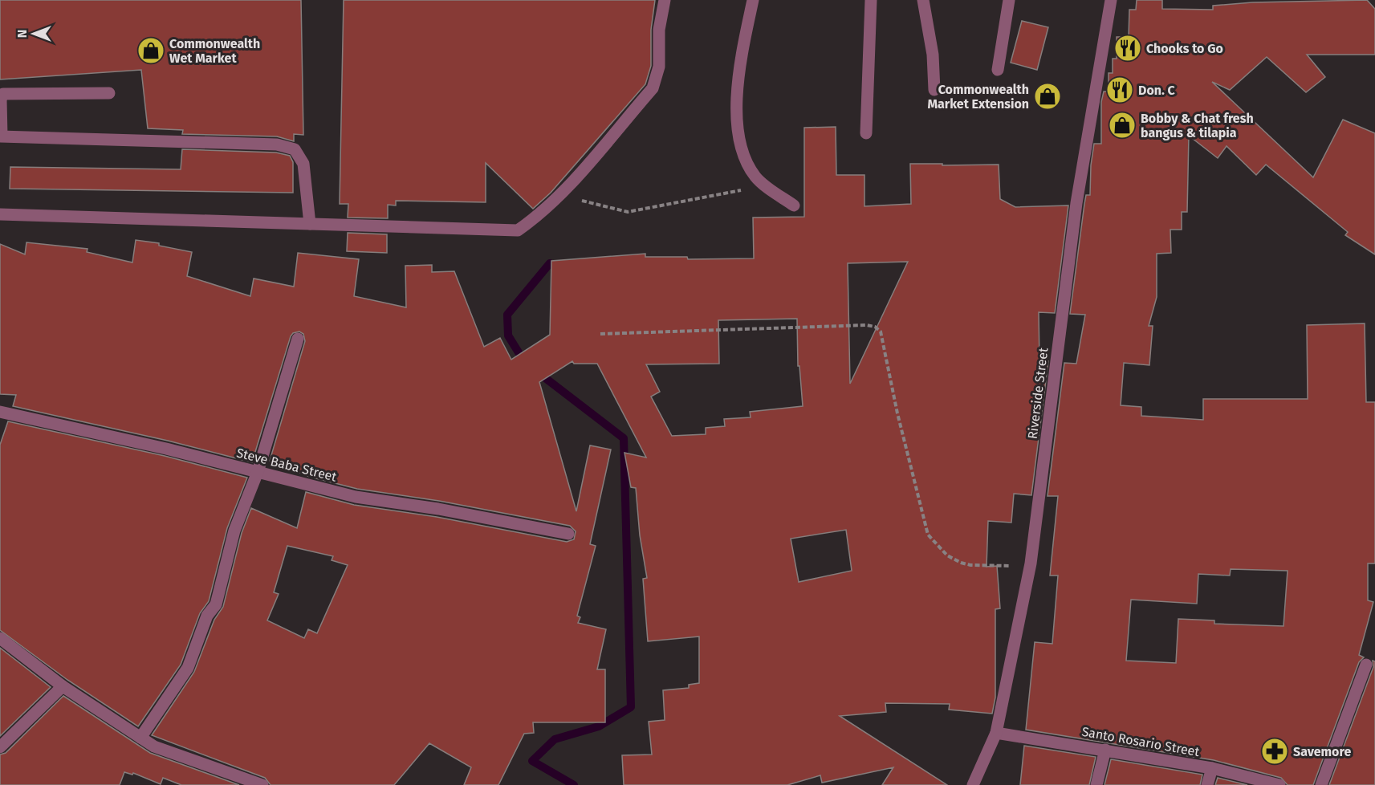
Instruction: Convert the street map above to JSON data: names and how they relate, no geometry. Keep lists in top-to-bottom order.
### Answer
{
  "streets": {
    "street": ["Riverside Street", "Steve Baba Street", "Santo Rosario Street"]
  },
  "crossings": [
    ["Riverside Street", "Santo Rosario Street"]
  ],
  "places": {
    "restaurant": ["Chooks to Go", "Don. C"],
    "shop": ["Commonwealth Wet Market", "Commonwealth Market Extension", "Bobby & Chat fresh bangus & tilapia"],
    "pharmacy": ["Savemore"]
  },
  "north": "left"
}
